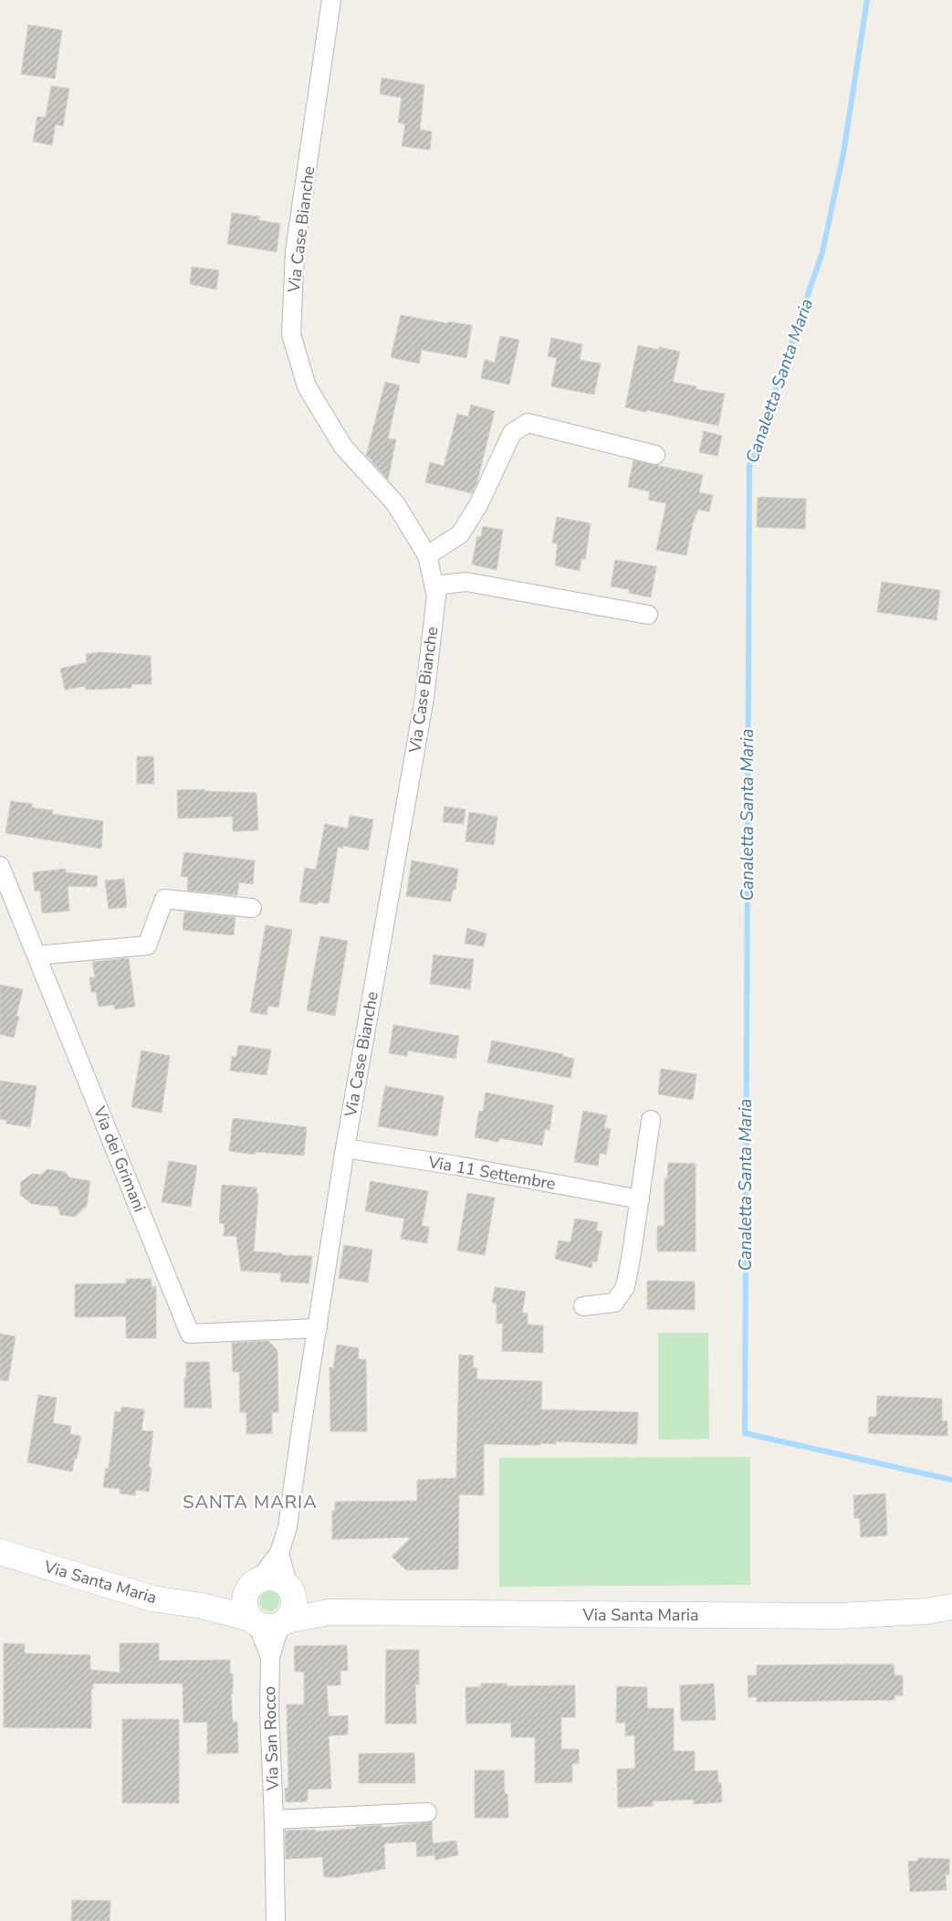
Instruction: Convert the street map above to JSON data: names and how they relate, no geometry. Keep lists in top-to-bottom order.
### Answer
{
  "streets": {
    "main road": ["Via Santa Maria"],
    "street": [
      "Via Case Bianche",
      "Via dei Grimani",
      "Via 11 Settembre",
      "Via San Rocco"
    ]
  },
  "crossings": [
    ["Via Case Bianche", "Via dei Grimani"],
    ["Via Case Bianche", "Via 11 Settembre"],
    ["Via Case Bianche", "Via Santa Maria"],
    ["Via Case Bianche", "Via San Rocco"],
    ["Via Santa Maria", "Via San Rocco"]
  ],
  "districts": ["SANTA MARIA"],
  "water": ["Canaletta Santa Maria"]
}
